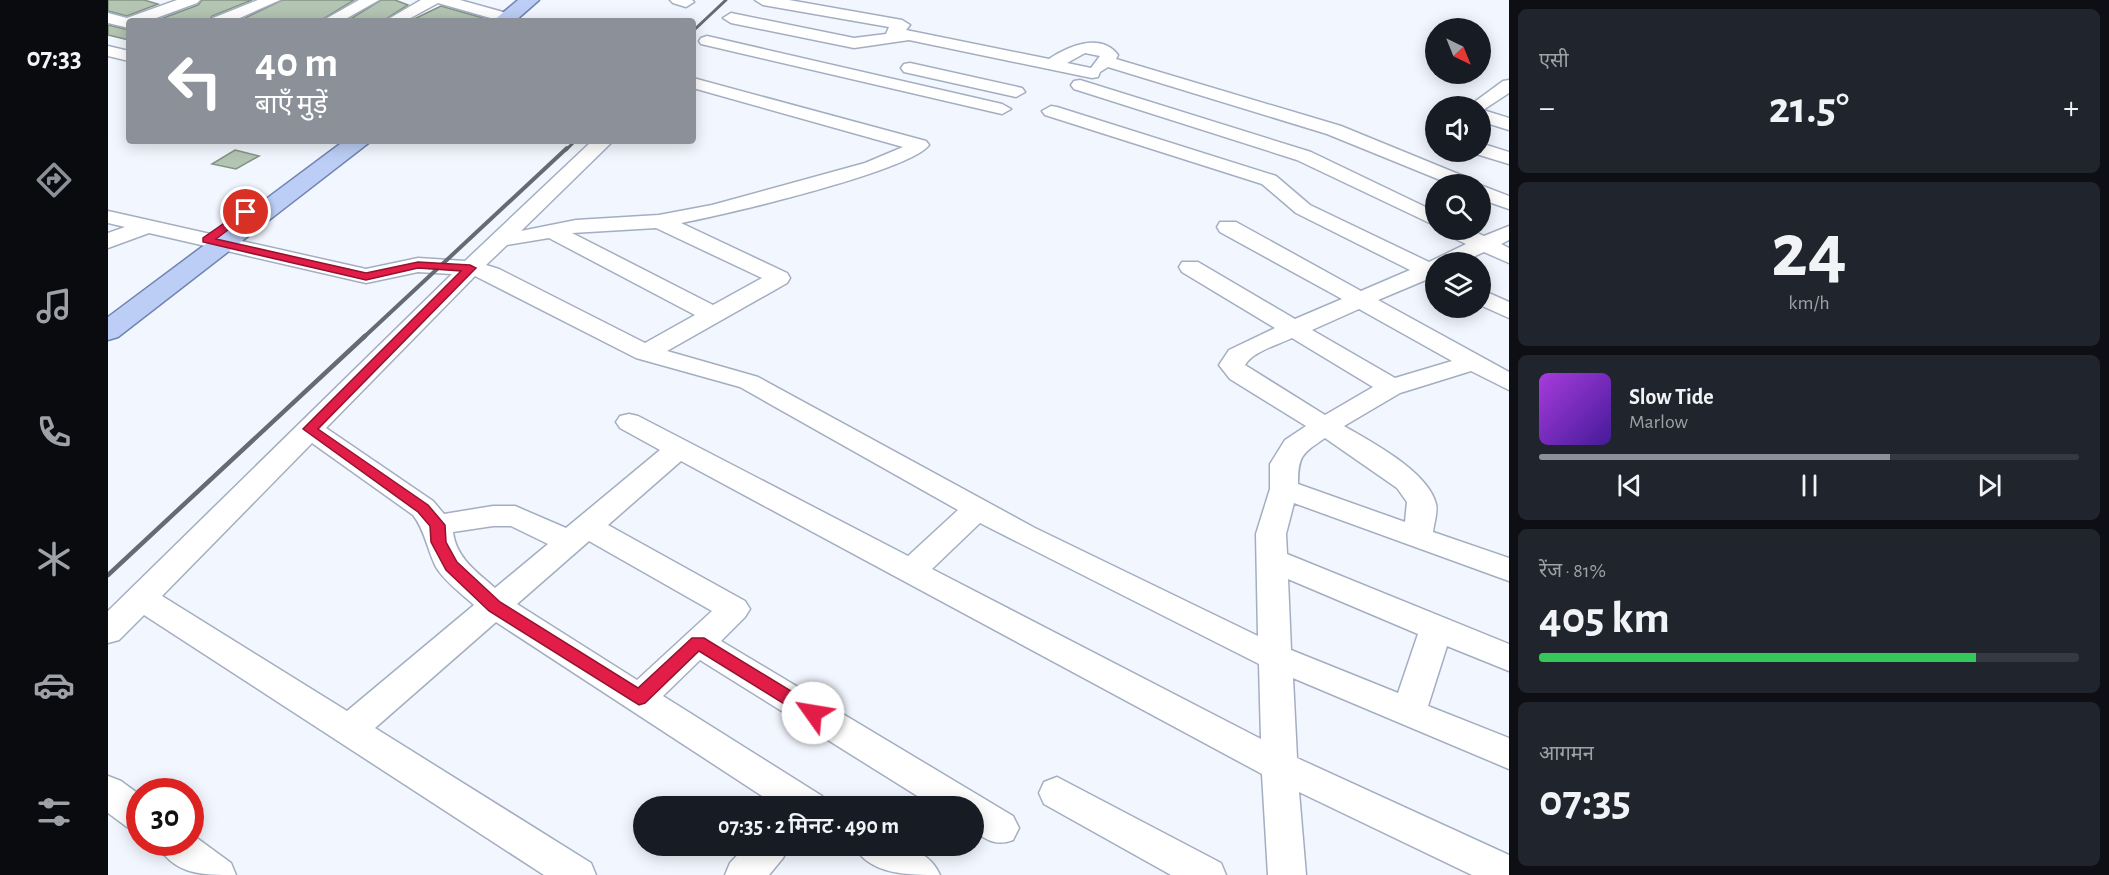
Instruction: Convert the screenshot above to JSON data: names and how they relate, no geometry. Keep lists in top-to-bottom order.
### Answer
{
  "north": "bottom right",
  "page": {
    "tabs": "07:33",
    "tile": [
      "एसी",
      ["24", "km/h"],
      ["रेंज · 81%", "405 km"],
      ["आगमन", "07:35"]
    ],
    "turn": ["40 m", "बाएँ मुड़ें"],
    "heat": ["−", "21.5°", "+"],
    "song": ["Slow Tide", "Marlow"],
    "limit": "30",
    "trip": "07:35 · 2 मिनट · 490 m"
  }
}
